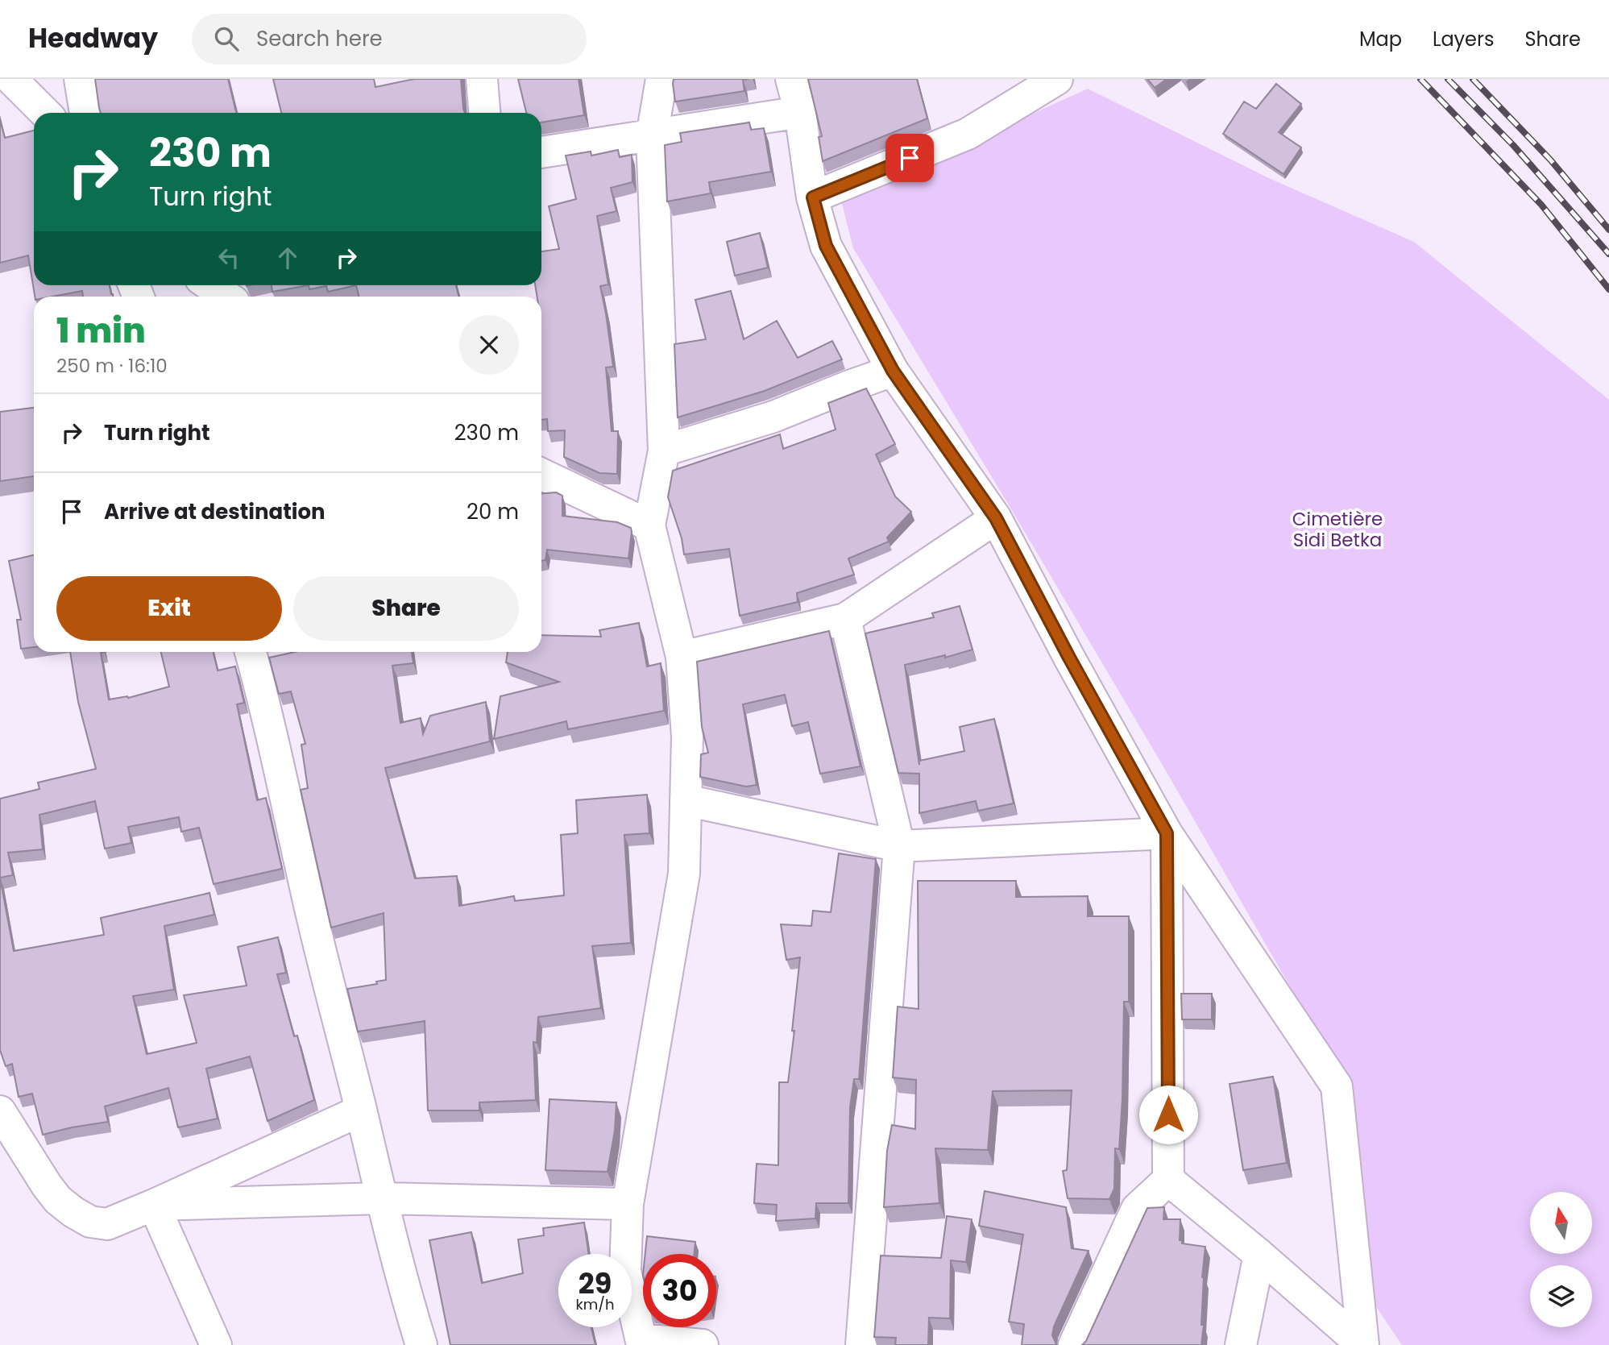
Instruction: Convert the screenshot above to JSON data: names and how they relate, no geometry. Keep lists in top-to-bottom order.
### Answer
{
  "parks": ["Cimetière Sidi Betka"],
  "north": "top",
  "page": {
    "header": "Headway",
    "search": "Search here",
    "nav": ["Map", "Layers", "Share"],
    "turn": ["230 m", "Turn right"],
    "heading": ["1 min", "250 m · 16:10"],
    "list": [
      {
        "name": "Turn right",
        "value": "230 m"
      },
      {
        "name": "Arrive at destination",
        "value": "20 m"
      }
    ],
    "buttons": ["Exit", "Share"],
    "speed": "29 km/h",
    "limit": "30"
  }
}
